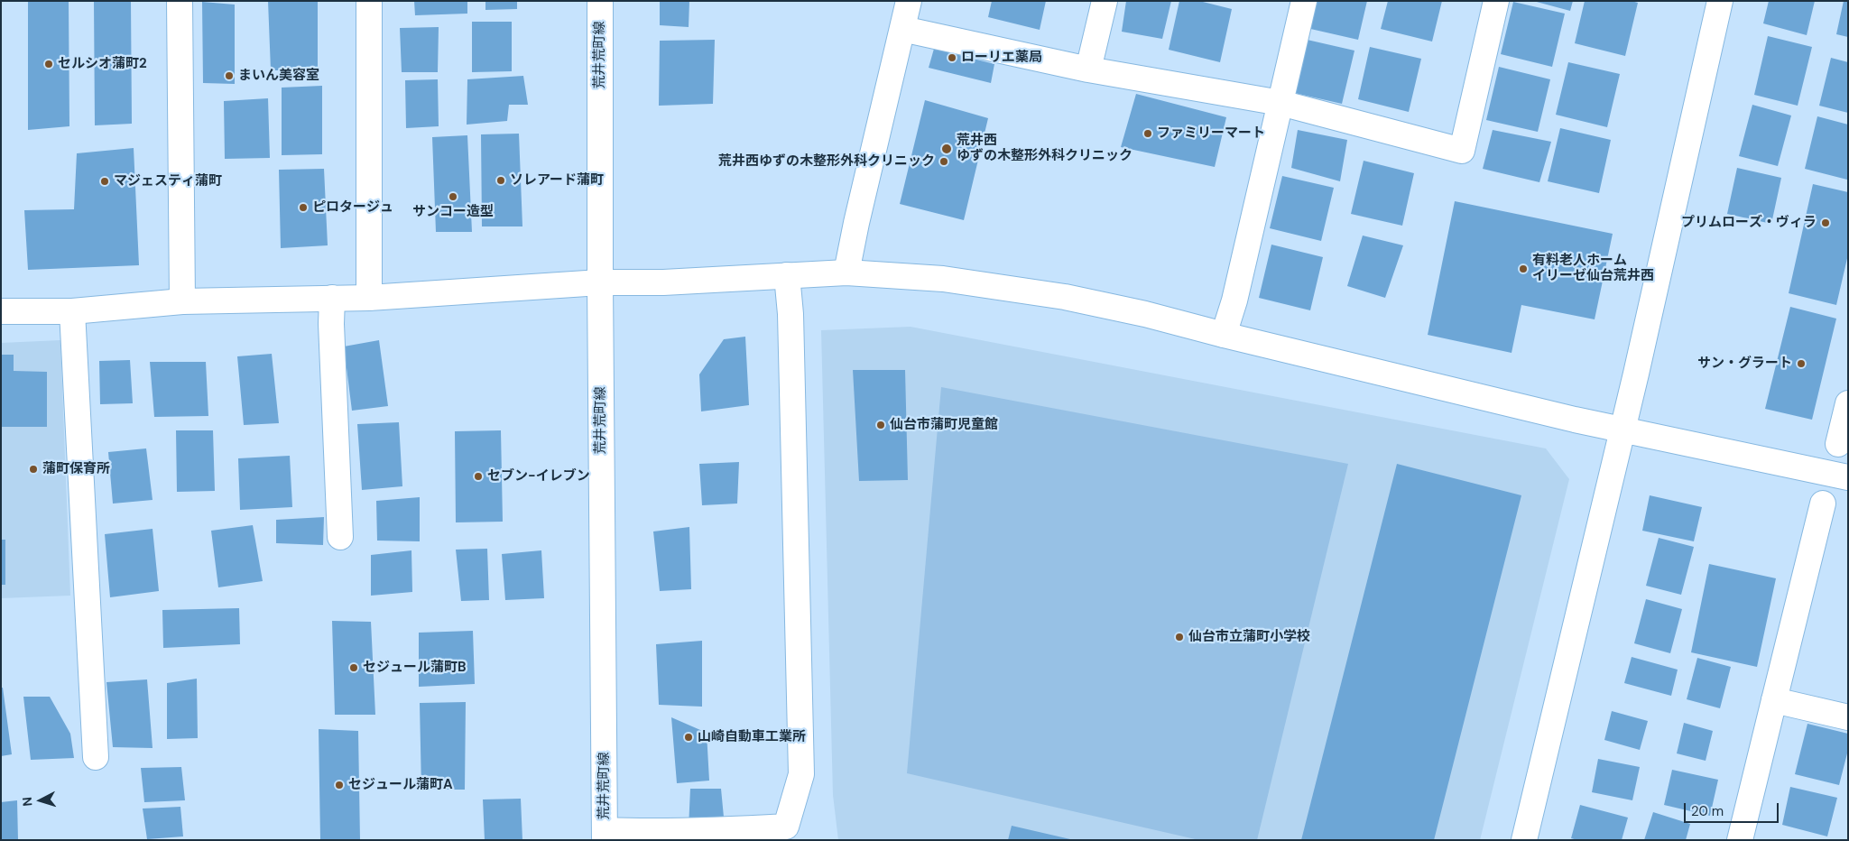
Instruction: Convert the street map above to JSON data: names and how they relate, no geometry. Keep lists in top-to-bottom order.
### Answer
{
  "streets": {
    "street": ["荒井荒町線"]
  },
  "places": [
    "ローリエ薬局",
    "セルシオ蒲町2",
    "まいん美容室",
    "ファミリーマート",
    "荒井西 ゆずの木整形外科クリニック",
    "荒井西ゆずの木整形外科クリニック",
    "ソレアード蒲町",
    "マジェスティ蒲町",
    "サンコー造型",
    "ピロタージュ",
    "プリムローズ・ヴィラ",
    "有料老人ホーム イリーゼ仙台荒井西",
    "サン・グラート",
    "仙台市蒲町児童館",
    "蒲町保育所",
    "セブン-イレブン",
    "仙台市立蒲町小学校",
    "セジュール蒲町B",
    "山崎自動車工業所",
    "セジュール蒲町A"
  ],
  "scale_bar": "20 m",
  "north": "left"
}
